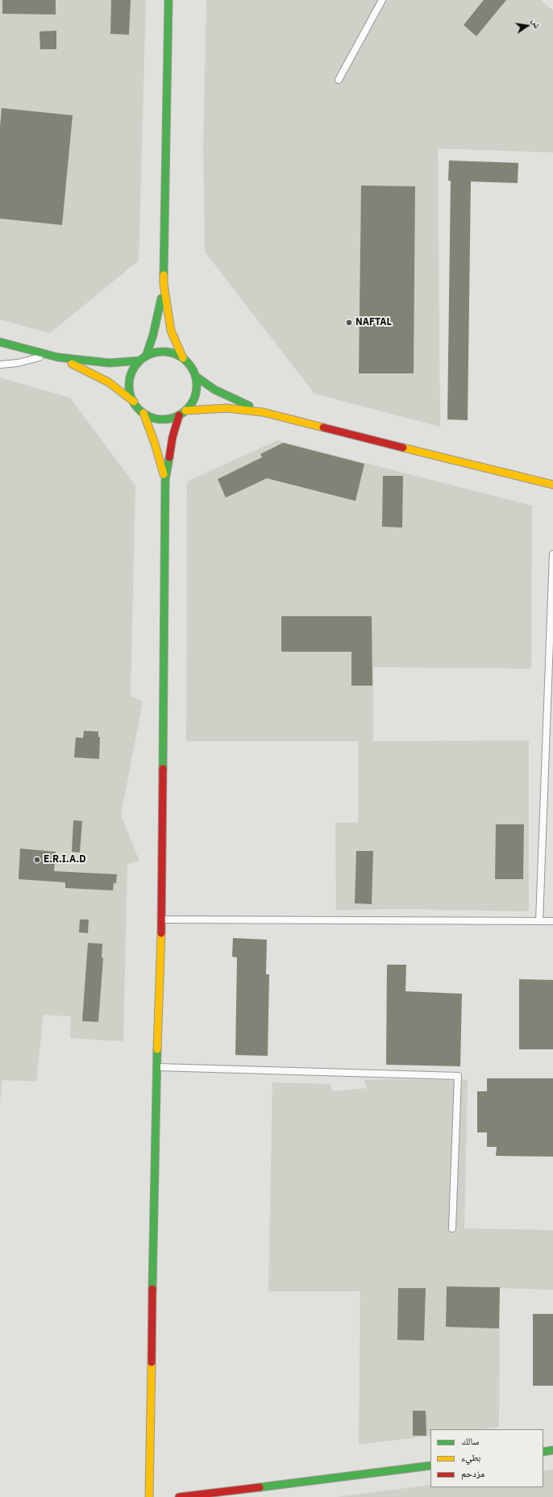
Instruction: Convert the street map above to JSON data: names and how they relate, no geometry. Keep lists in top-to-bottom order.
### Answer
{
  "places": ["NAFTAL", "E.R.I.A.D"],
  "legend": ["سالك", "بطيء", "مزدحم"],
  "north": "right"
}
